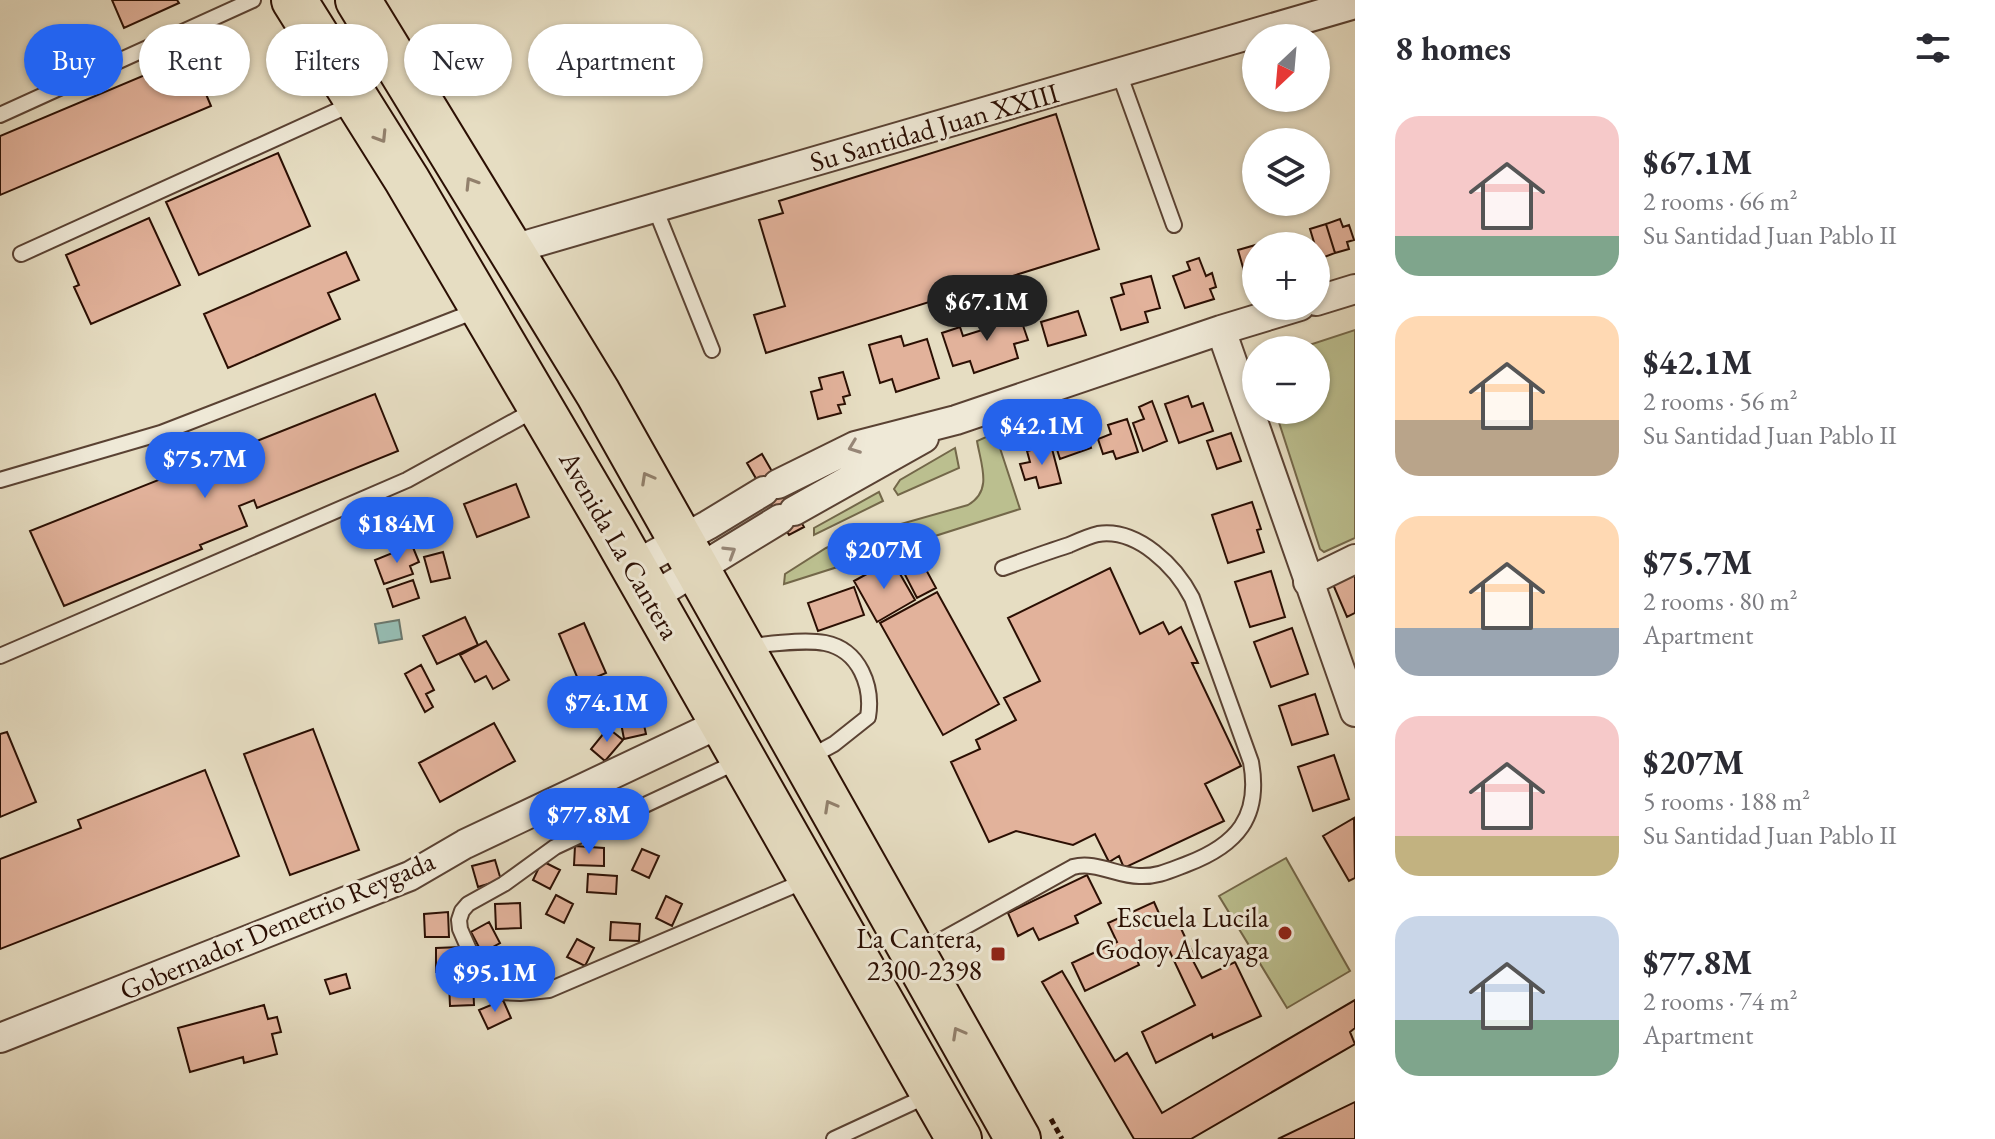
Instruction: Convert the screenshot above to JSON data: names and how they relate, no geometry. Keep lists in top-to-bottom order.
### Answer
{
  "streets": {
    "highway": ["Avenida La Cantera"],
    "street": ["Su Santidad Juan XXIII", "Gobernador Demetrio Reygada"]
  },
  "crossings": [
    ["Su Santidad Juan XXIII", "Avenida La Cantera"],
    ["Avenida La Cantera", "Gobernador Demetrio Reygada"]
  ],
  "places": {
    "other": ["Escuela Lucila Godoy Alcayaga"],
    "transit": ["La Cantera, 2300-2398"]
  },
  "north": "bottom left",
  "page": {
    "heading": "8 homes",
    "map_buttons": ["+", "−"],
    "chip": [
      "Buy",
      "Rent",
      "Filters",
      "New",
      "Apartment"
    ],
    "list": [
      {
        "name": "$67.1M",
        "note": "2 rooms · 66 m² · Su Santidad Juan Pablo II"
      },
      {
        "name": "$42.1M",
        "note": "2 rooms · 56 m² · Su Santidad Juan Pablo II"
      },
      {
        "name": "$75.7M",
        "note": "2 rooms · 80 m² · Apartment"
      },
      {
        "name": "$207M",
        "note": "5 rooms · 188 m² · Su Santidad Juan Pablo II"
      },
      {
        "name": "$77.8M",
        "note": "2 rooms · 74 m² · Apartment"
      }
    ],
    "price": [
      "$67.1M",
      "$42.1M",
      "$75.7M",
      "$184M",
      "$207M",
      "$74.1M",
      "$77.8M",
      "$95.1M"
    ]
  }
}
